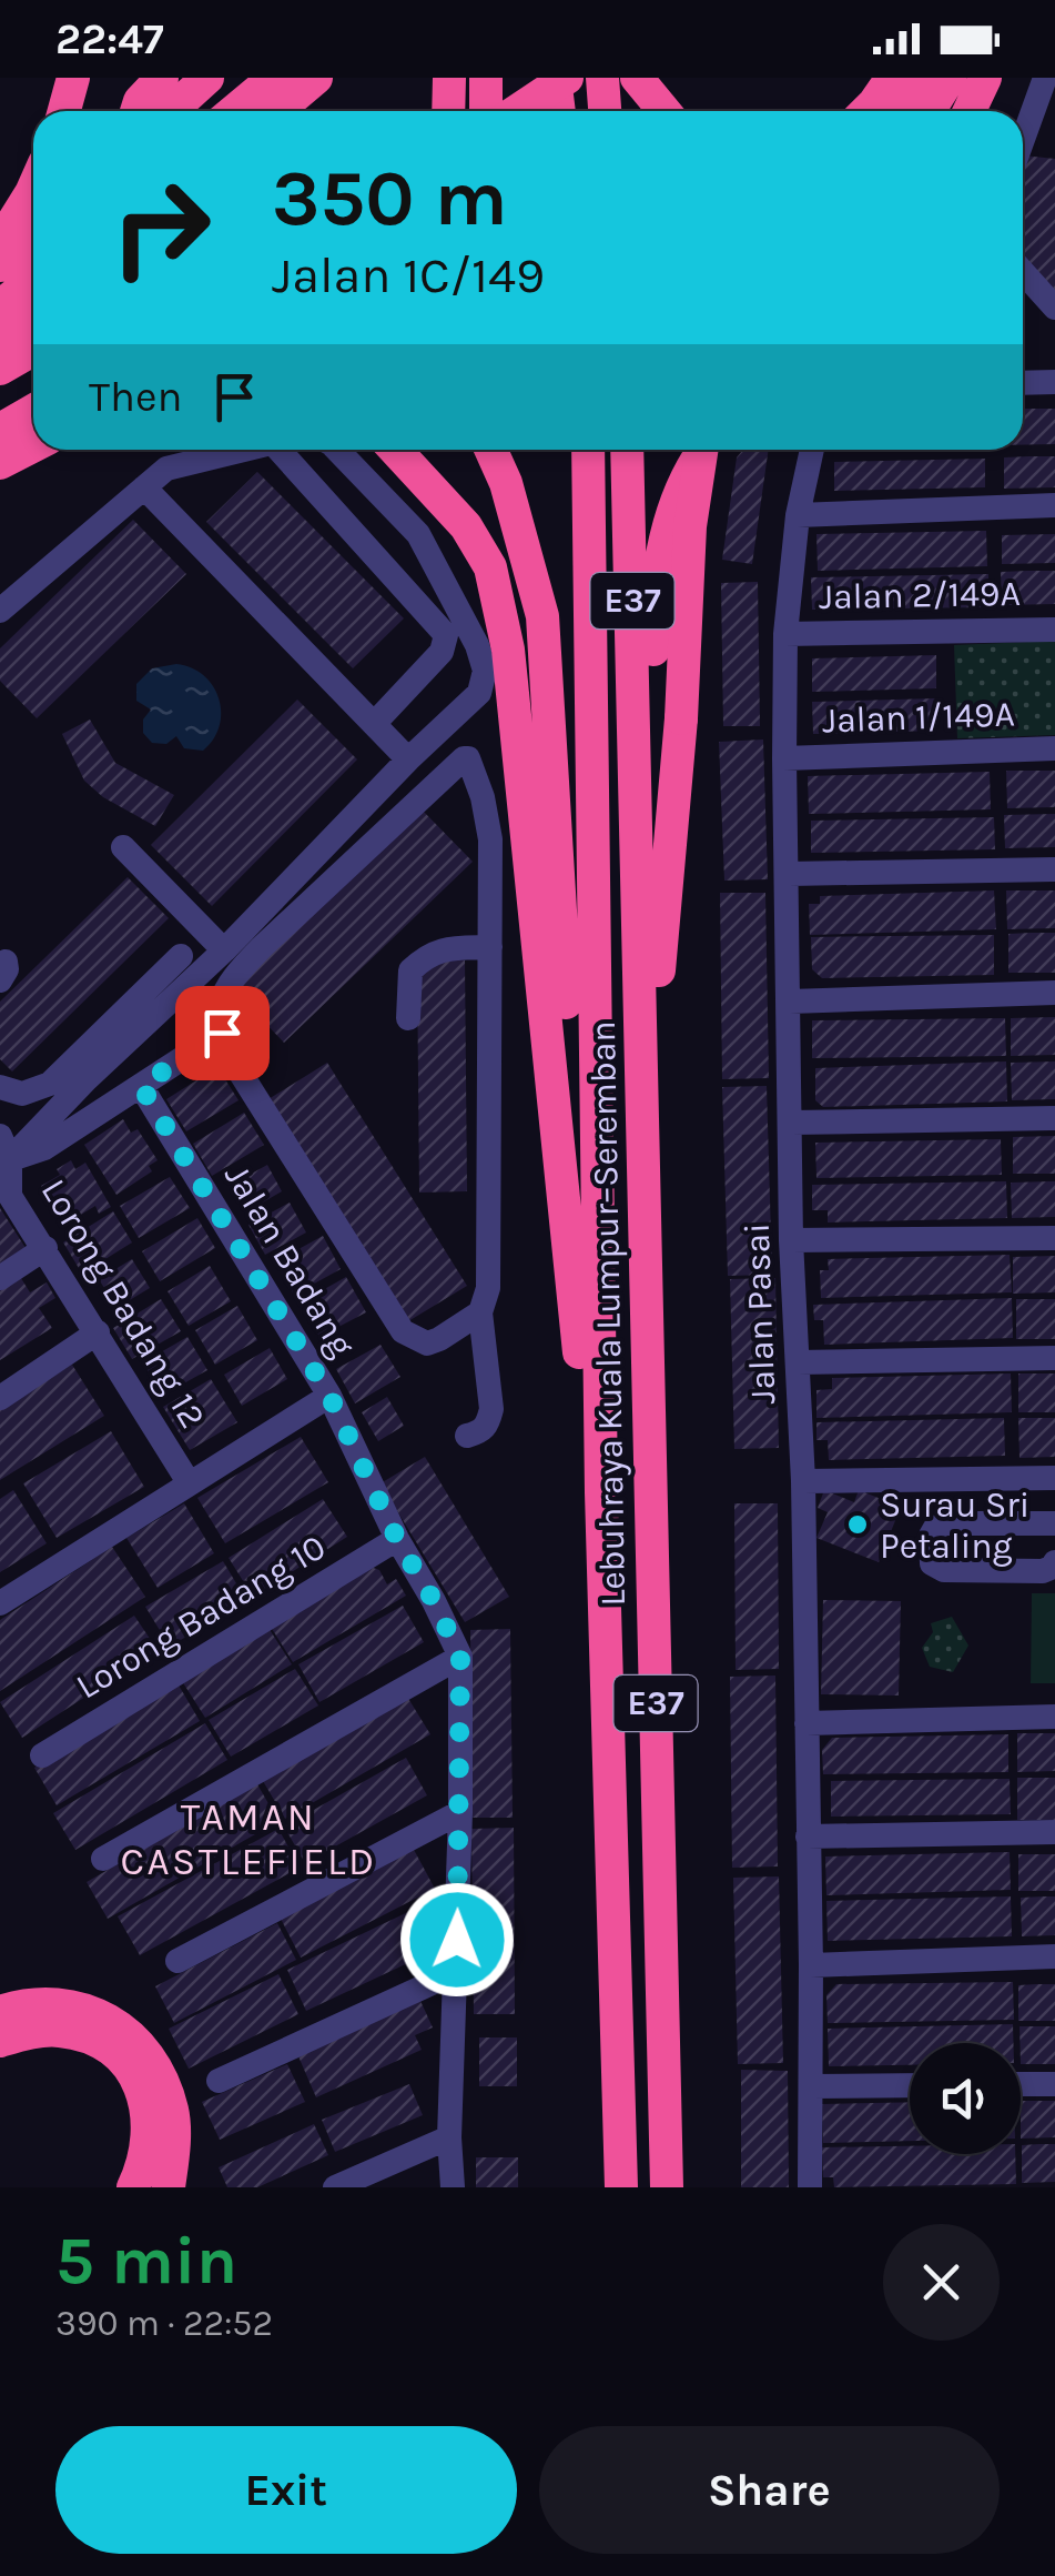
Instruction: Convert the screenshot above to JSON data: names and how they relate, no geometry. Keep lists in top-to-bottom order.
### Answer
{
  "streets": {
    "highway": ["E37", "Lebuhraya Kuala Lumpur–Seremban"],
    "street": [
      "Jalan 2/149A",
      "Jalan 1/149A",
      "Jalan Badang",
      "Lorong Badang 12",
      "Jalan Pasai",
      "Lorong Badang 10"
    ]
  },
  "crossings": [
    ["Jalan 2/149A", "Jalan Pasai"],
    ["Jalan 1/149A", "Jalan Pasai"],
    ["Jalan Badang", "Lorong Badang 10"]
  ],
  "districts": ["TAMAN CASTLEFIELD"],
  "places": ["Surau Sri Petaling"],
  "page": {
    "status": "22:47",
    "turn": ["350 m", "Jalan 1C/149"],
    "then": "Then",
    "heading": ["5 min", "390 m · 22:52"],
    "buttons": ["Exit", "Share"]
  }
}
